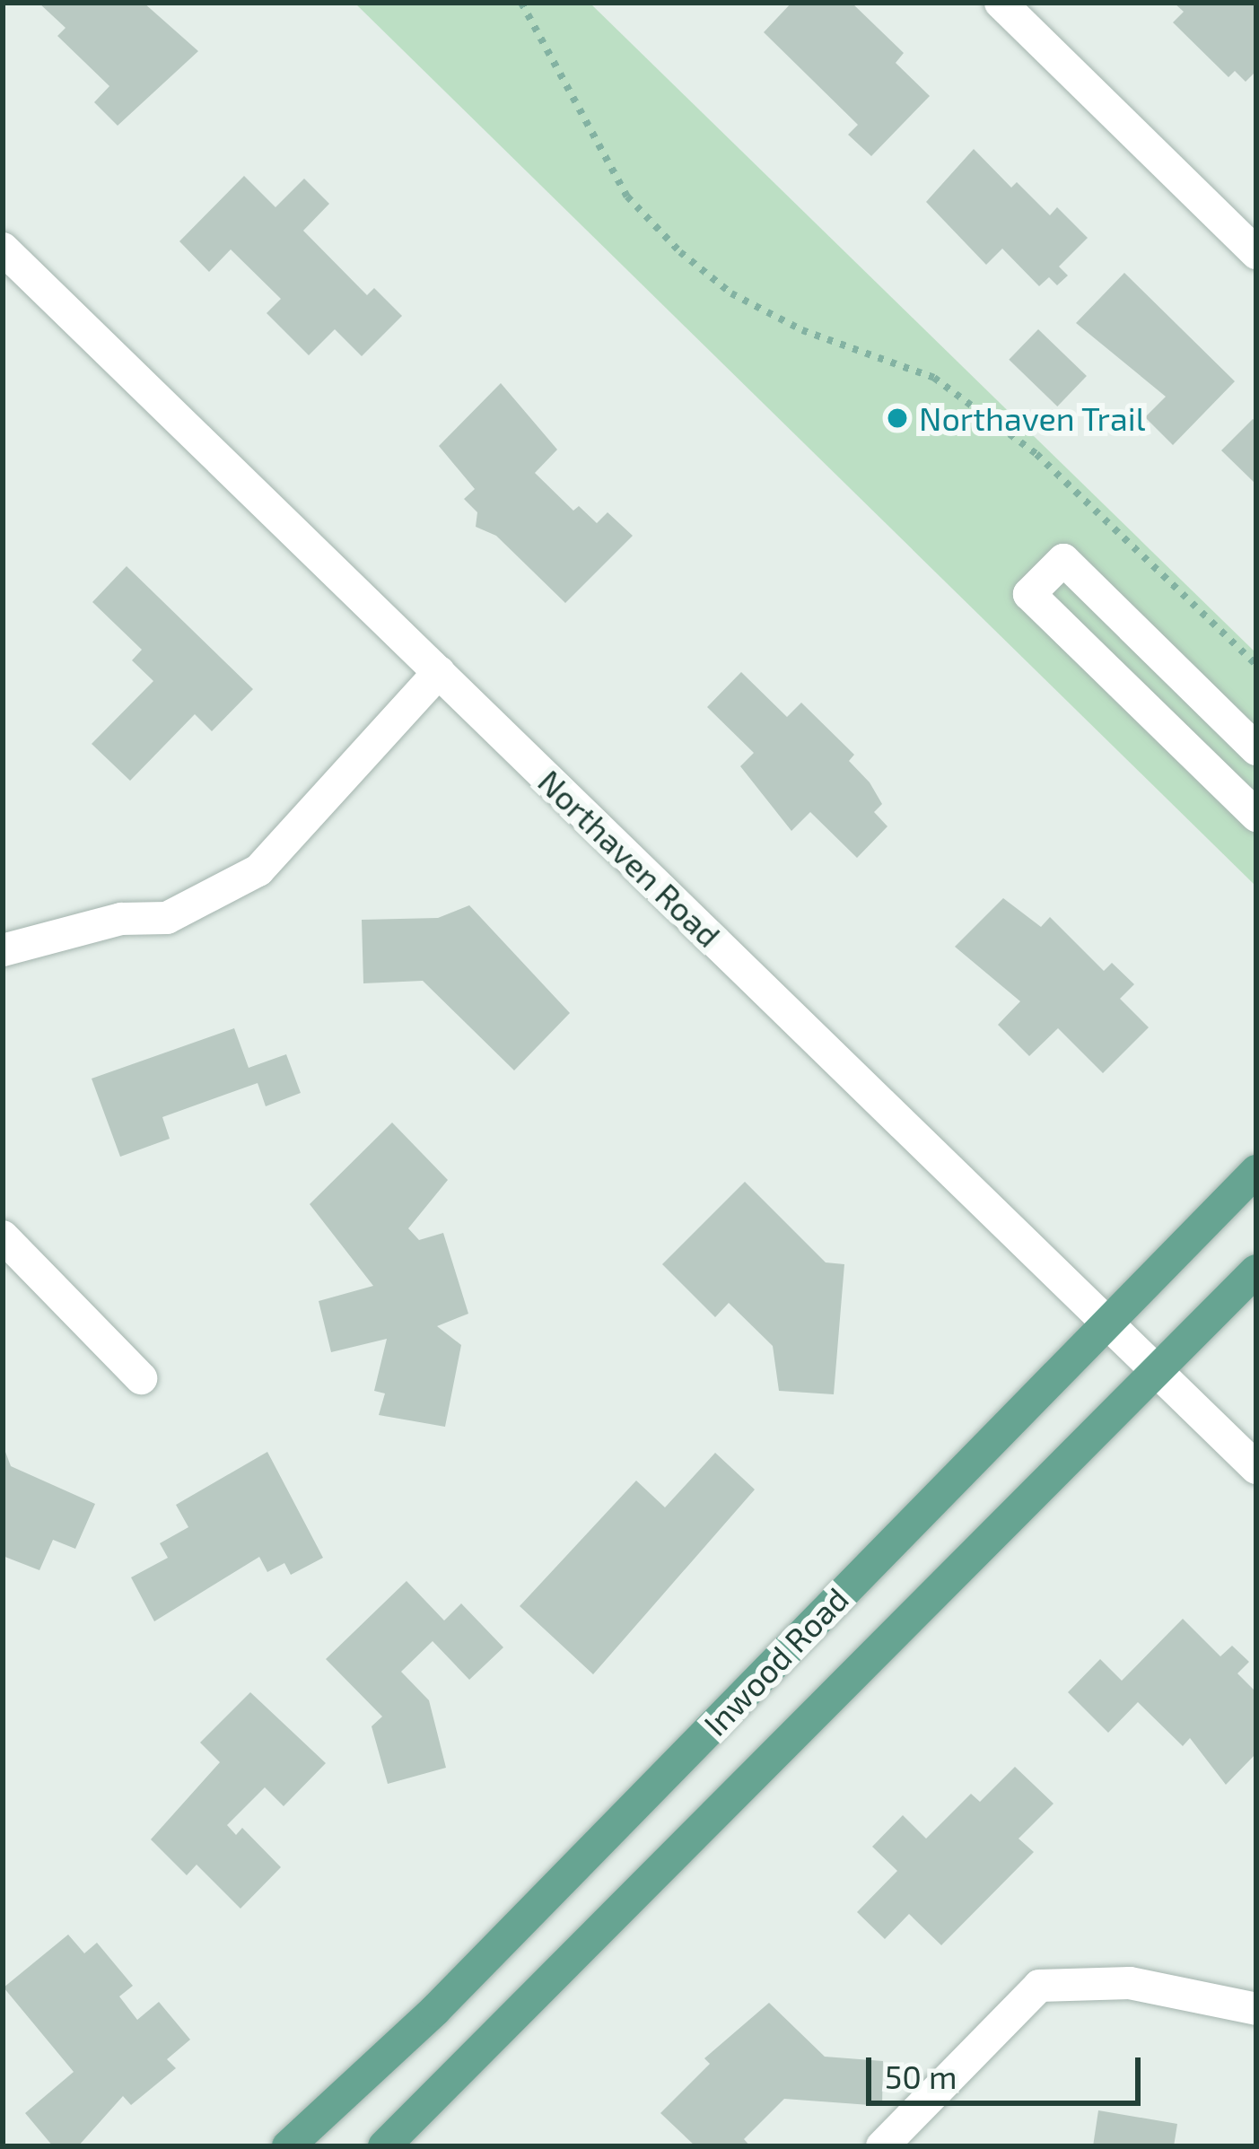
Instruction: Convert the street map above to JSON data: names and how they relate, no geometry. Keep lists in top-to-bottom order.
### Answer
{
  "streets": {
    "main road": ["Inwood Road"],
    "street": ["Northaven Road"]
  },
  "crossings": [
    ["Northaven Road", "Inwood Road"]
  ],
  "places": ["Northaven Trail"],
  "scale_bar": "50 m"
}
